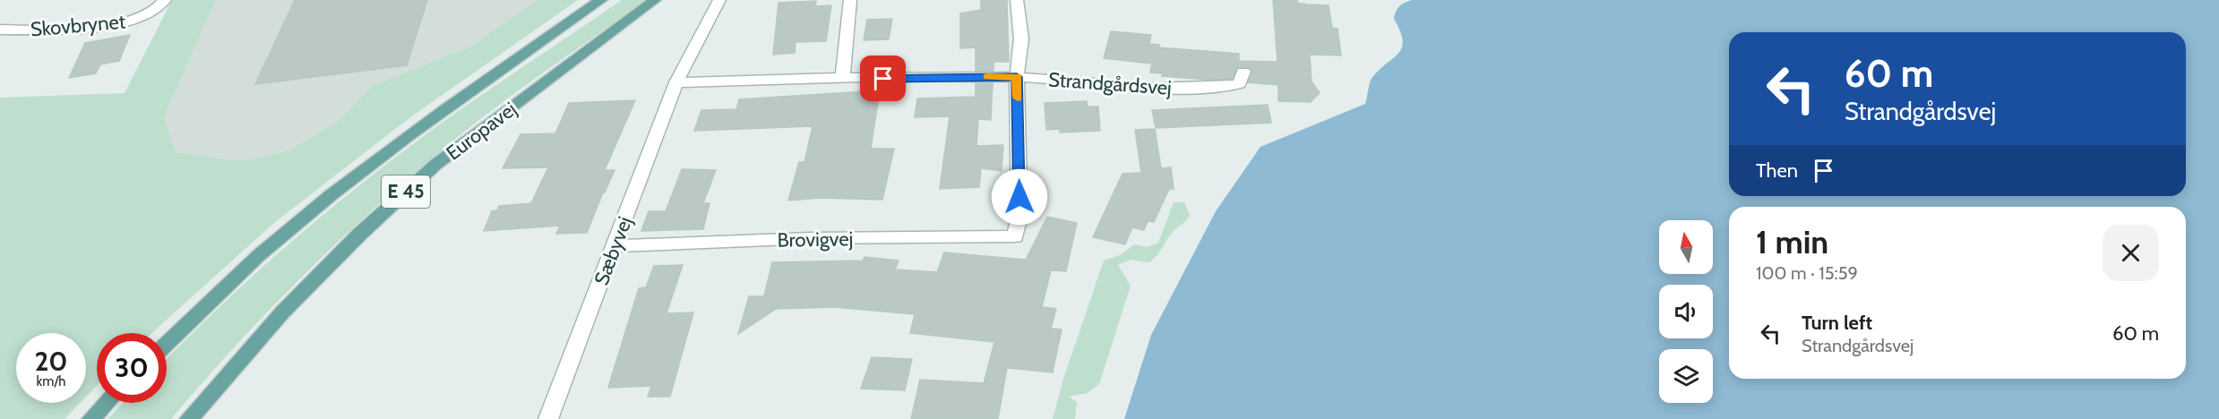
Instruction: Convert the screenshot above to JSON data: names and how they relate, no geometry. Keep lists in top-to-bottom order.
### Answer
{
  "streets": {
    "main road": ["Europavej", "E 45"],
    "street": [
      "Skovbrynet",
      "Strandgårdsvej",
      "Brovigvej",
      "Sæbyvej"
    ]
  },
  "crossings": [
    ["Strandgårdsvej", "Brovigvej"],
    ["Strandgårdsvej", "Sæbyvej"],
    ["Brovigvej", "Sæbyvej"]
  ],
  "north": "top",
  "page": {
    "turn": ["60 m", "Strandgårdsvej"],
    "then": "Then",
    "heading": ["1 min", "100 m · 15:59"],
    "list": [
      {
        "name": "Turn left",
        "note": "Strandgårdsvej",
        "value": "60 m"
      }
    ],
    "speed": "20 km/h",
    "limit": "30"
  }
}
